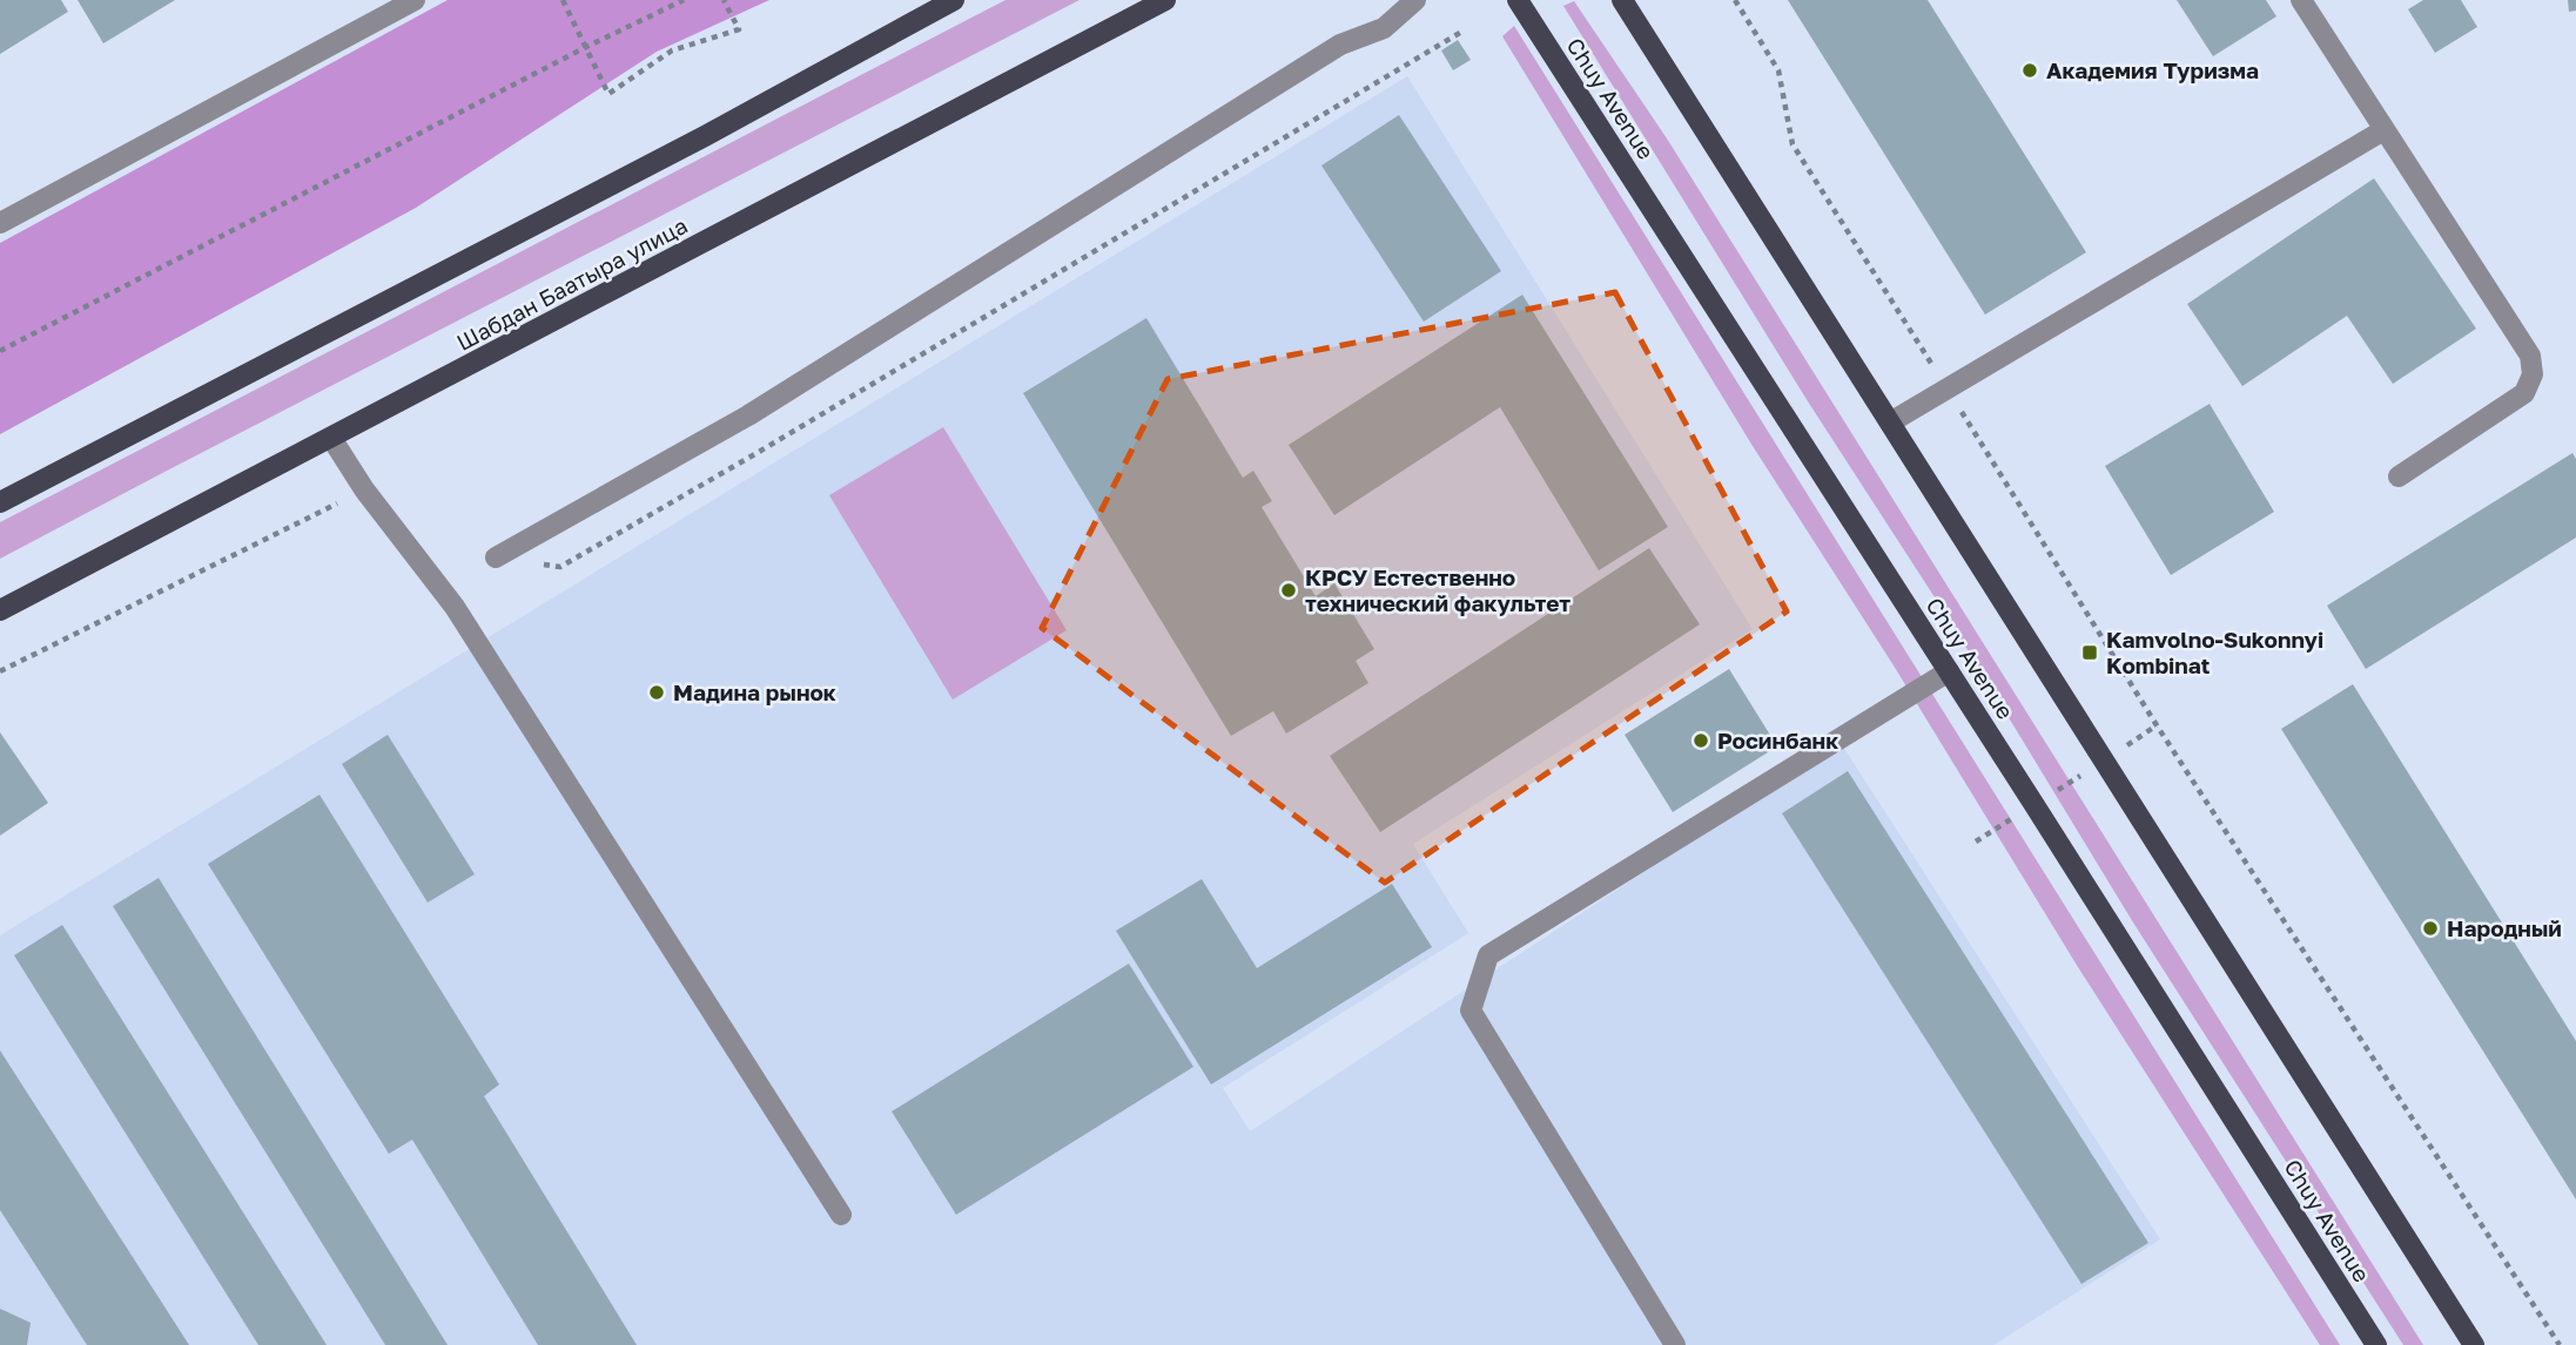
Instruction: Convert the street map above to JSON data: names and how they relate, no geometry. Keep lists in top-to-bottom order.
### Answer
{
  "streets": {
    "main road": ["Chuy Avenue", "Шабдан Баатыра улица"]
  },
  "places": {
    "other": [
      "Академия Туризма",
      "КРСУ Естественно технический факультет",
      "Мадина рынок",
      "Росинбанк",
      "Народный"
    ],
    "transit": ["Kamvolno-Sukonnyi Kombinat"]
  }
}
